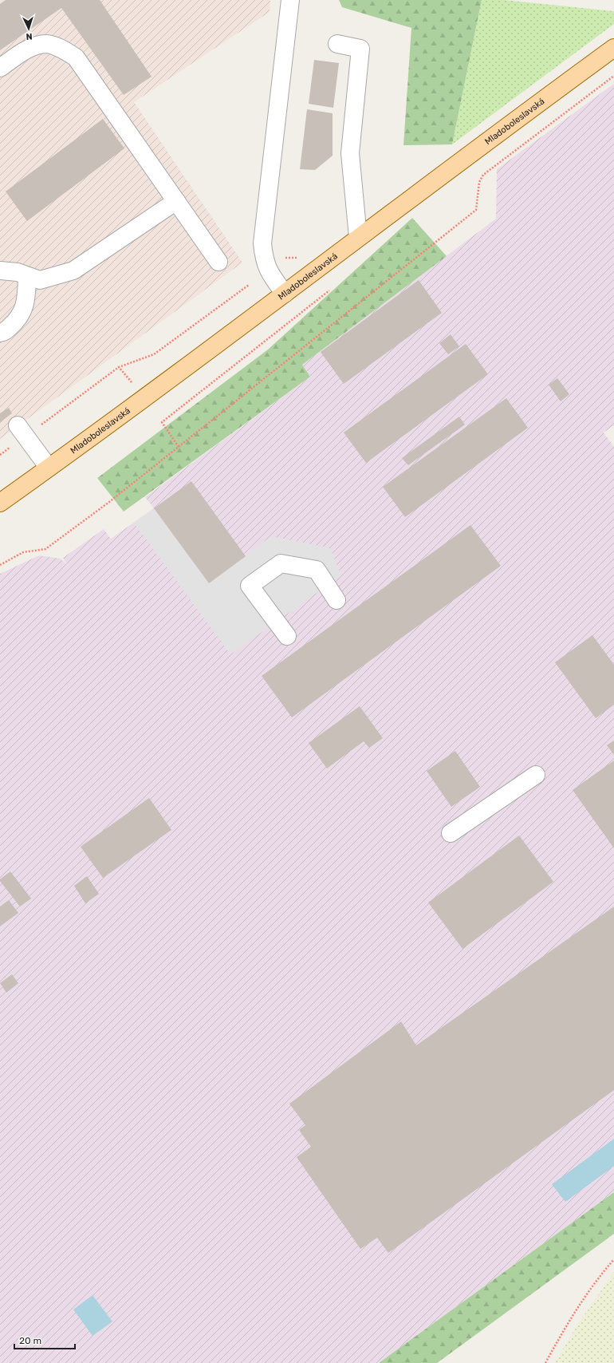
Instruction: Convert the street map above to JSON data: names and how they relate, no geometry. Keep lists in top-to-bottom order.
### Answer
{
  "streets": {
    "main road": ["Mladoboleslavská"]
  },
  "scale_bar": "20 m",
  "north": "bottom"
}
